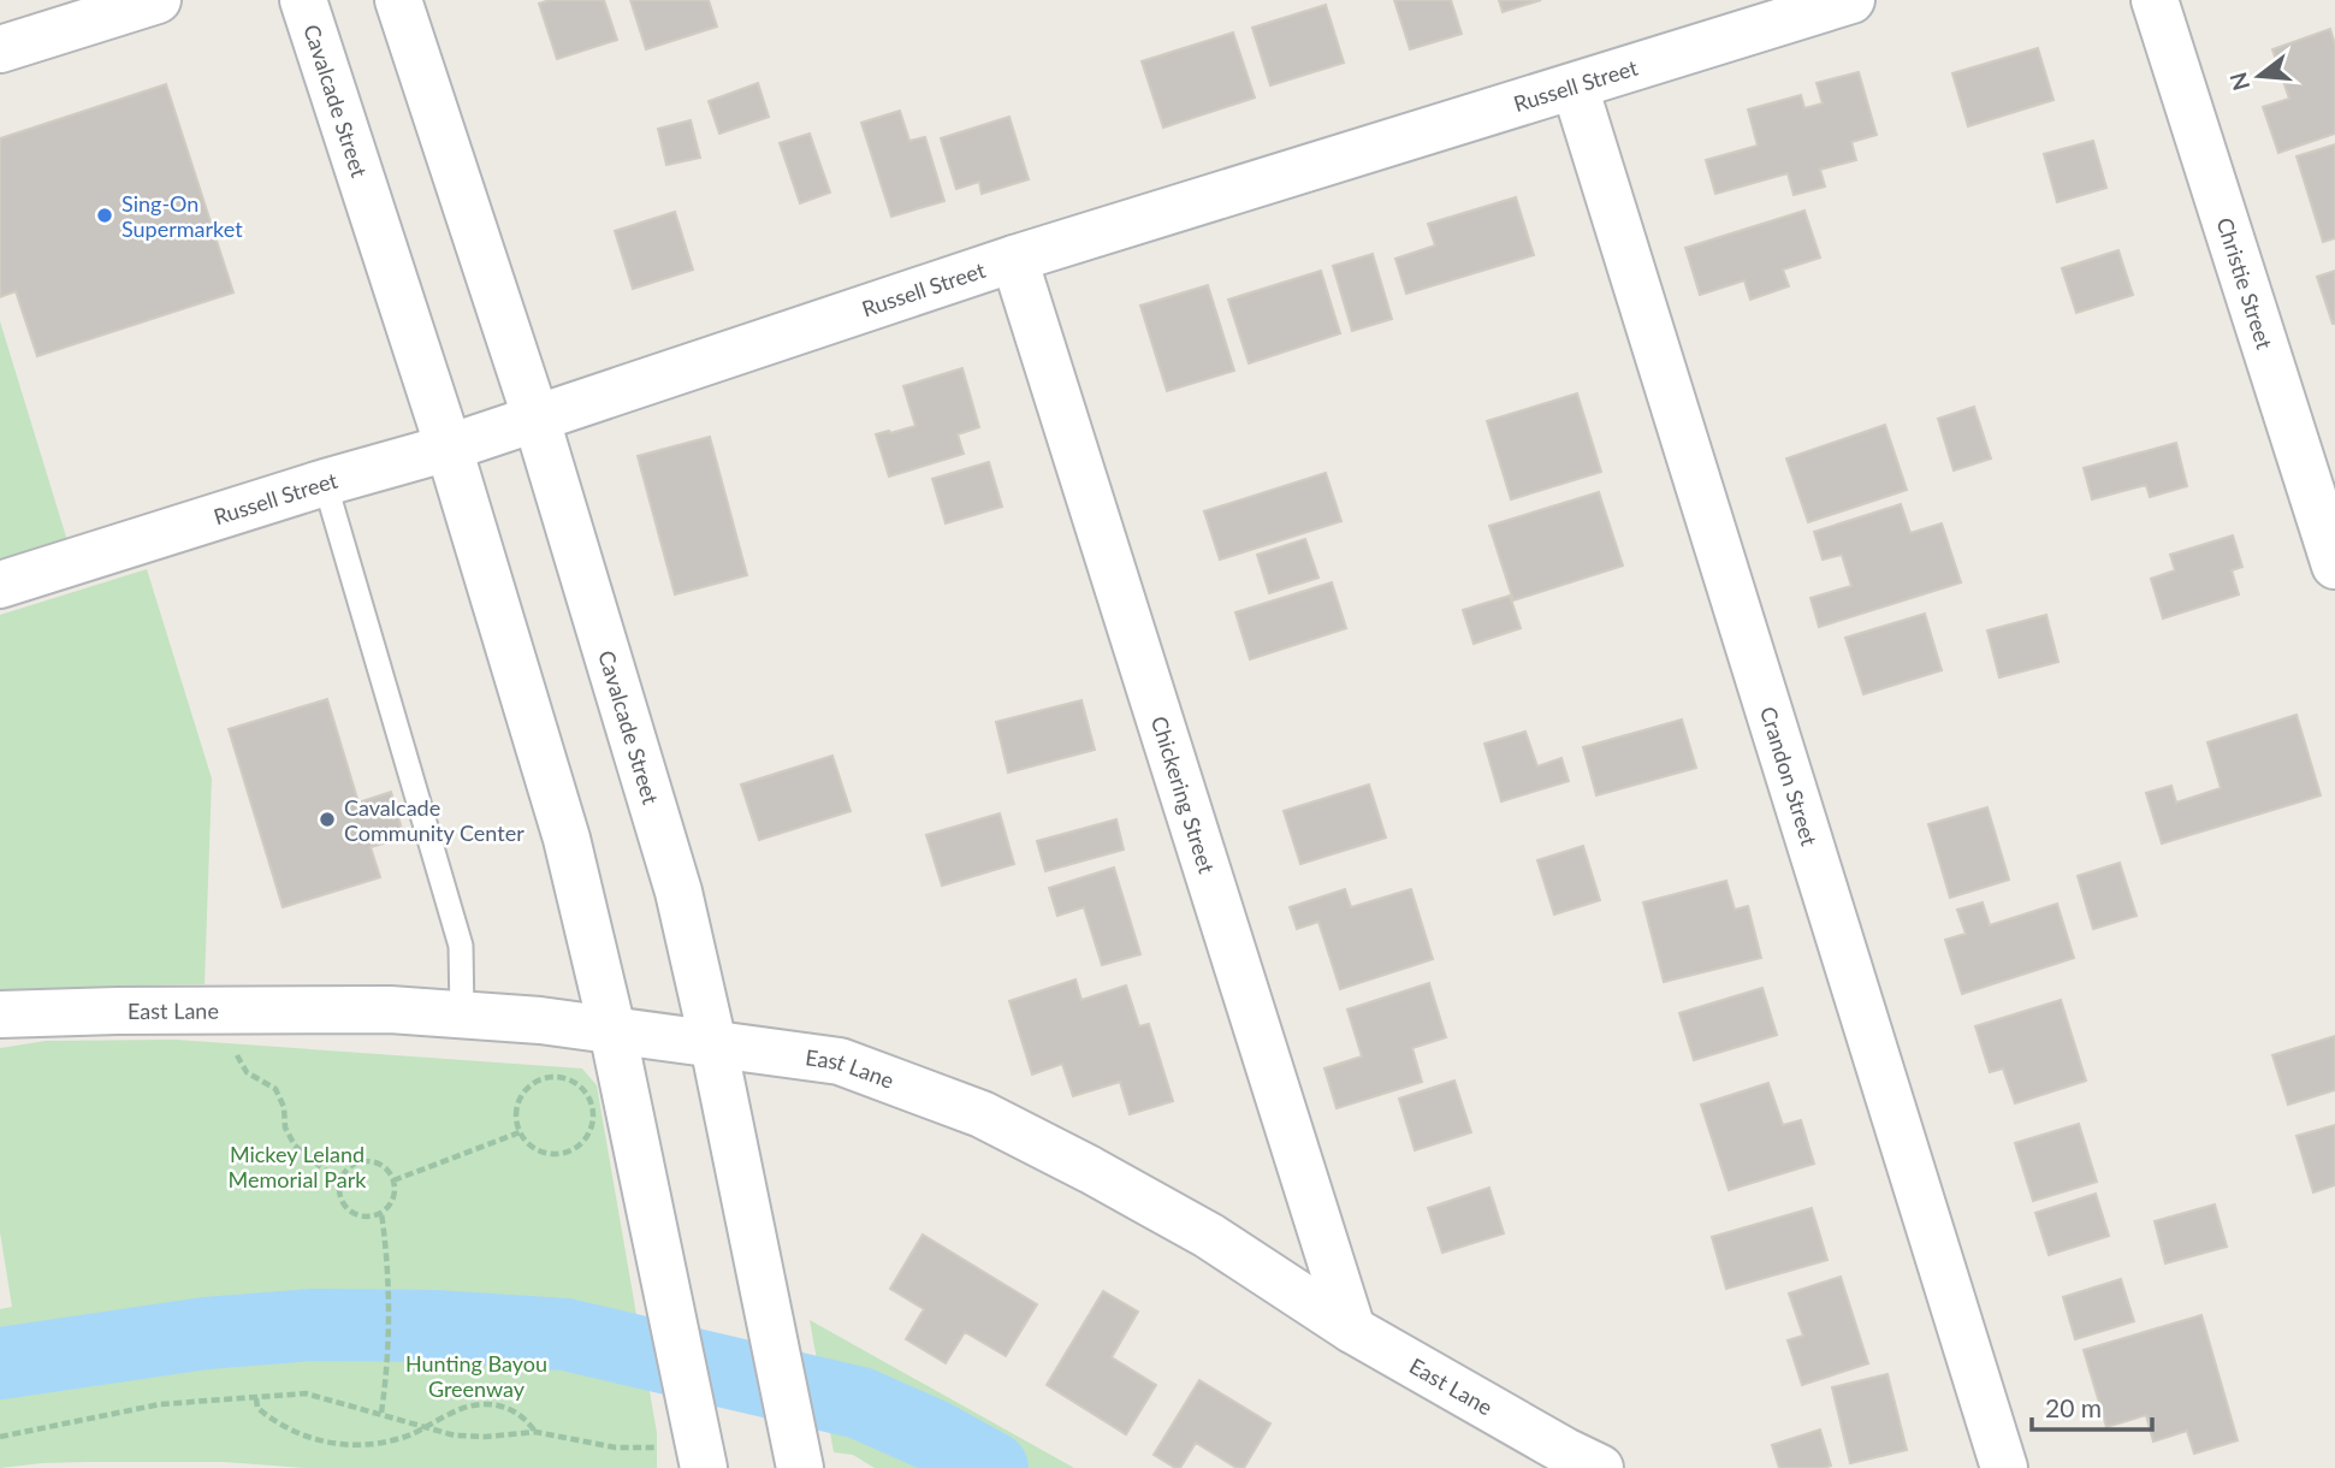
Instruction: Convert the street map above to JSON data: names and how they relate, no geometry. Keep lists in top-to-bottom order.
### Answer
{
  "streets": {
    "street": [
      "Russell Street",
      "Cavalcade Street",
      "Christie Street",
      "Crandon Street",
      "Chickering Street",
      "East Lane"
    ]
  },
  "crossings": [
    ["Russell Street", "Cavalcade Street"],
    ["Russell Street", "Crandon Street"],
    ["Russell Street", "Chickering Street"],
    ["Cavalcade Street", "East Lane"],
    ["Chickering Street", "East Lane"]
  ],
  "parks": ["Mickey Leland Memorial Park", "Hunting Bayou Greenway"],
  "places": ["Sing-On Supermarket", "Cavalcade Community Center"],
  "scale_bar": "20 m",
  "north": "left"
}
